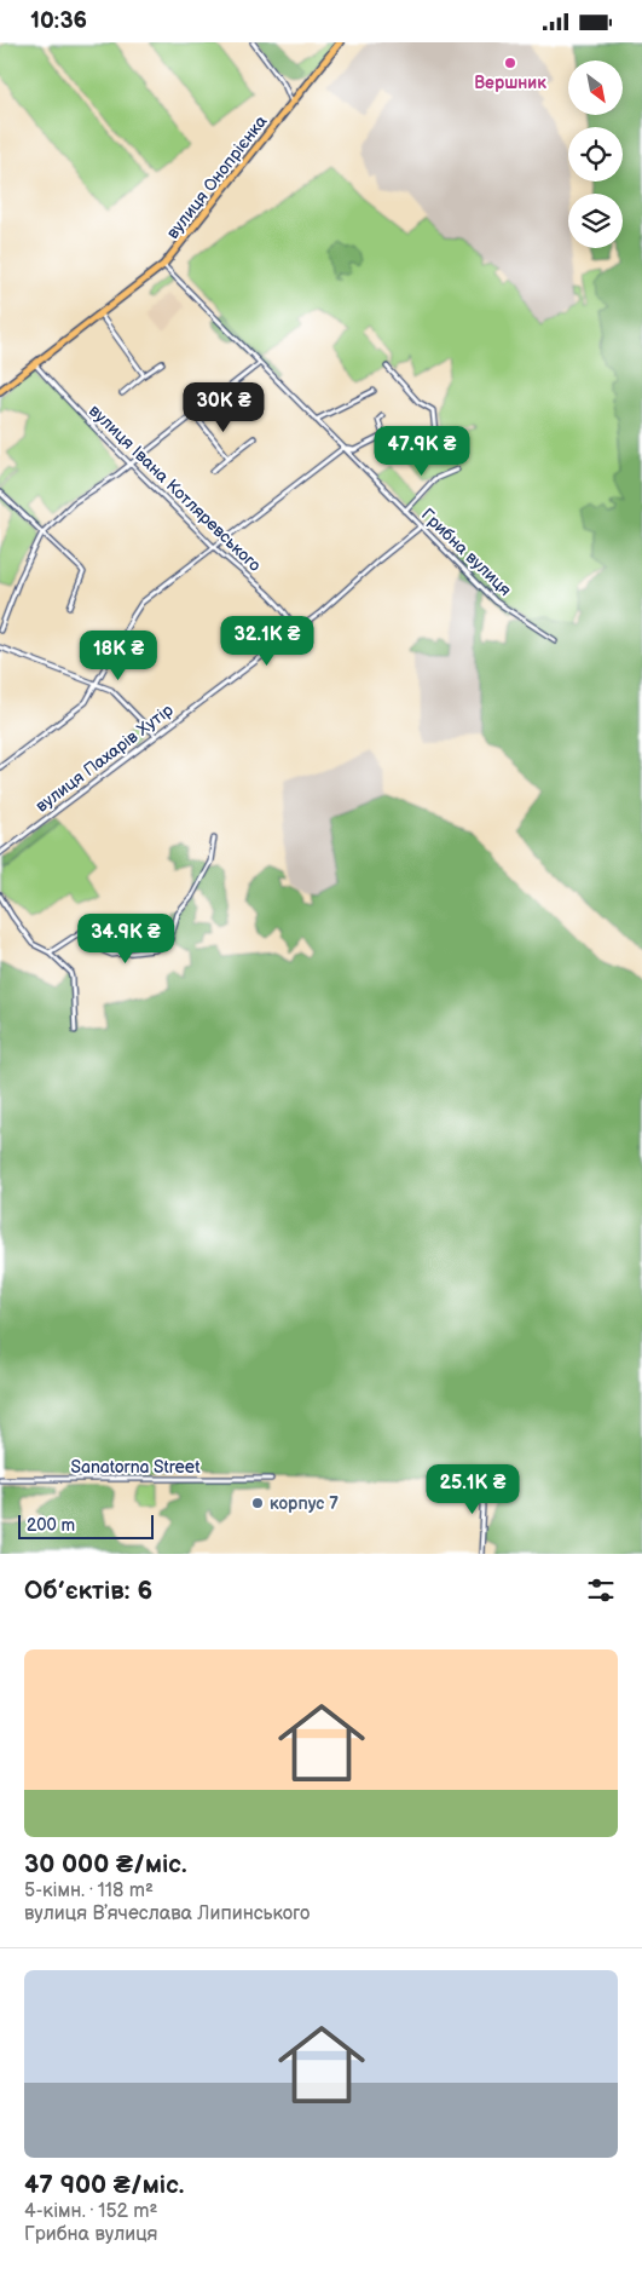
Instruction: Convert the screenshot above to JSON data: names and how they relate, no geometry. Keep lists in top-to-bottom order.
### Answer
{
  "streets": {
    "main road": ["вулиця Онопрієнка"],
    "street": [
      "вулиця Івана Котляревського",
      "Грибна вулиця",
      "вулиця Пахарів Хутір",
      "Sanatorna Street"
    ]
  },
  "crossings": [
    ["вулиця Онопрієнка", "вулиця Івана Котляревського"],
    ["вулиця Онопрієнка", "Грибна вулиця"],
    ["вулиця Івана Котляревського", "вулиця Пахарів Хутір"],
    ["Грибна вулиця", "вулиця Пахарів Хутір"]
  ],
  "places": ["Вершник", "корпус 7"],
  "scale_bar": "200 m",
  "north": "bottom right",
  "page": {
    "status": "10:36",
    "price": [
      "30K ₴",
      "47.9K ₴",
      "32.1K ₴",
      "18K ₴",
      "34.9K ₴",
      "25.1K ₴"
    ],
    "scale": "200 m",
    "heading": "Об’єктів: 6",
    "list": [
      {
        "name": "30 000 ₴/міс.",
        "note": "5-кімн. · 118 m² · вулиця Вʼячеслава Липинського"
      },
      {
        "name": "47 900 ₴/міс.",
        "note": "4-кімн. · 152 m² · Грибна вулиця"
      }
    ]
  }
}
